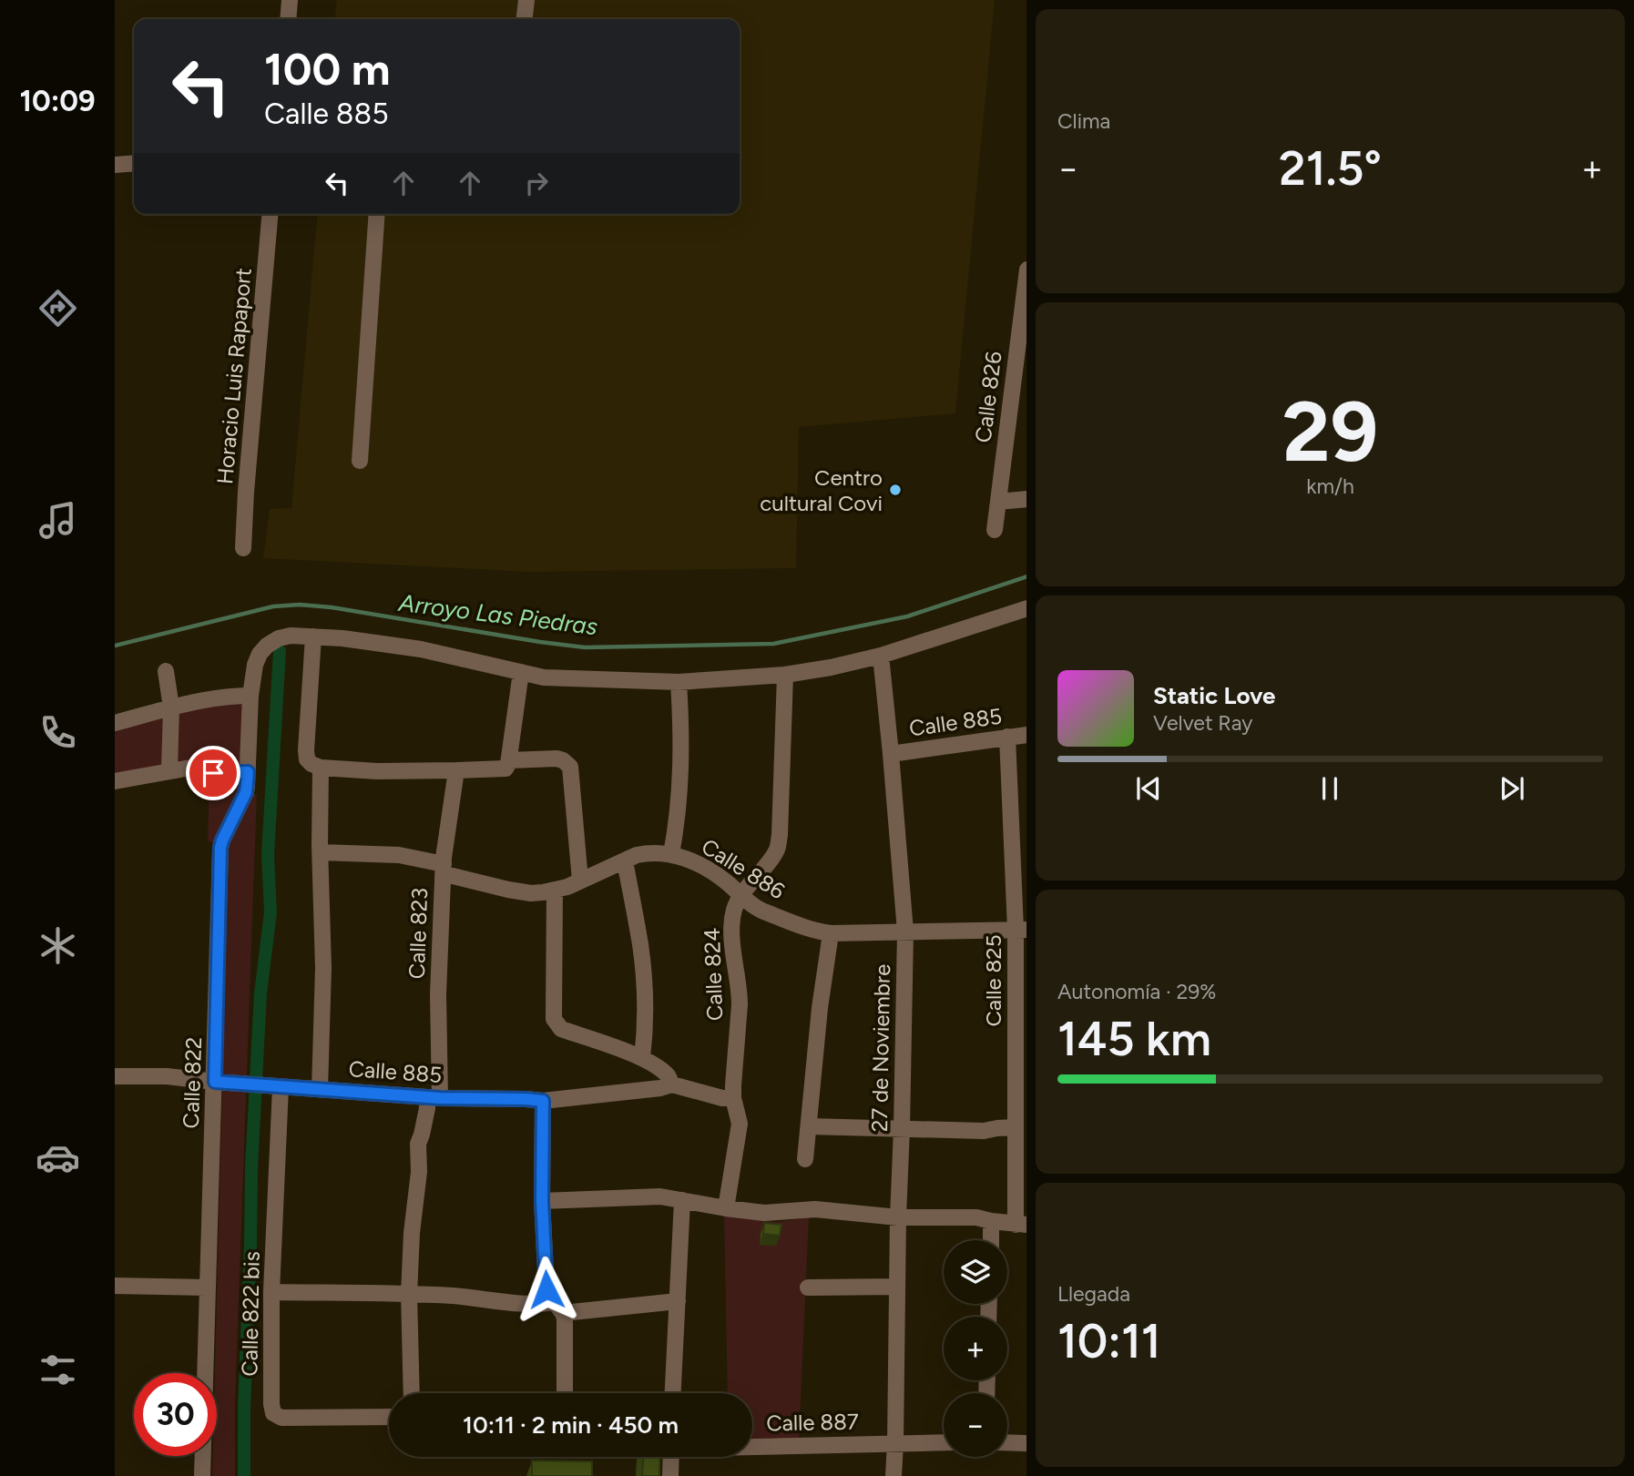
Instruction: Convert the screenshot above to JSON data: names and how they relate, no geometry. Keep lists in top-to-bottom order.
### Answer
{
  "streets": {
    "street": [
      "Horacio Luis Rapaport",
      "Calle 826",
      "Calle 885",
      "Calle 886",
      "Calle 823",
      "Calle 824",
      "Calle 825",
      "27 de Noviembre",
      "Calle 822",
      "Calle 822 bis",
      "Calle 887"
    ]
  },
  "crossings": [
    ["Calle 885", "Calle 823"],
    ["Calle 885", "Calle 825"],
    ["Calle 885", "27 de Noviembre"],
    ["Calle 885", "Calle 822"],
    ["Calle 885", "Calle 822 bis"],
    ["Calle 886", "Calle 823"],
    ["Calle 886", "Calle 824"],
    ["Calle 886", "Calle 825"],
    ["Calle 886", "27 de Noviembre"],
    ["Calle 824", "Calle 822"],
    ["27 de Noviembre", "Calle 822"],
    ["27 de Noviembre", "Calle 887"]
  ],
  "water": ["Arroyo Las Piedras"],
  "places": ["Centro cultural Covi"],
  "page": {
    "tabs": "10:09",
    "tile": [
      "Clima",
      ["29", "km/h"],
      ["Autonomía · 29%", "145 km"],
      ["Llegada", "10:11"]
    ],
    "turn": ["100 m", "Calle 885"],
    "heat": ["−", "21.5°", "+"],
    "song": ["Static Love", "Velvet Ray"],
    "map_buttons": ["+", "−"],
    "limit": "30",
    "trip": "10:11 · 2 min · 450 m"
  }
}
